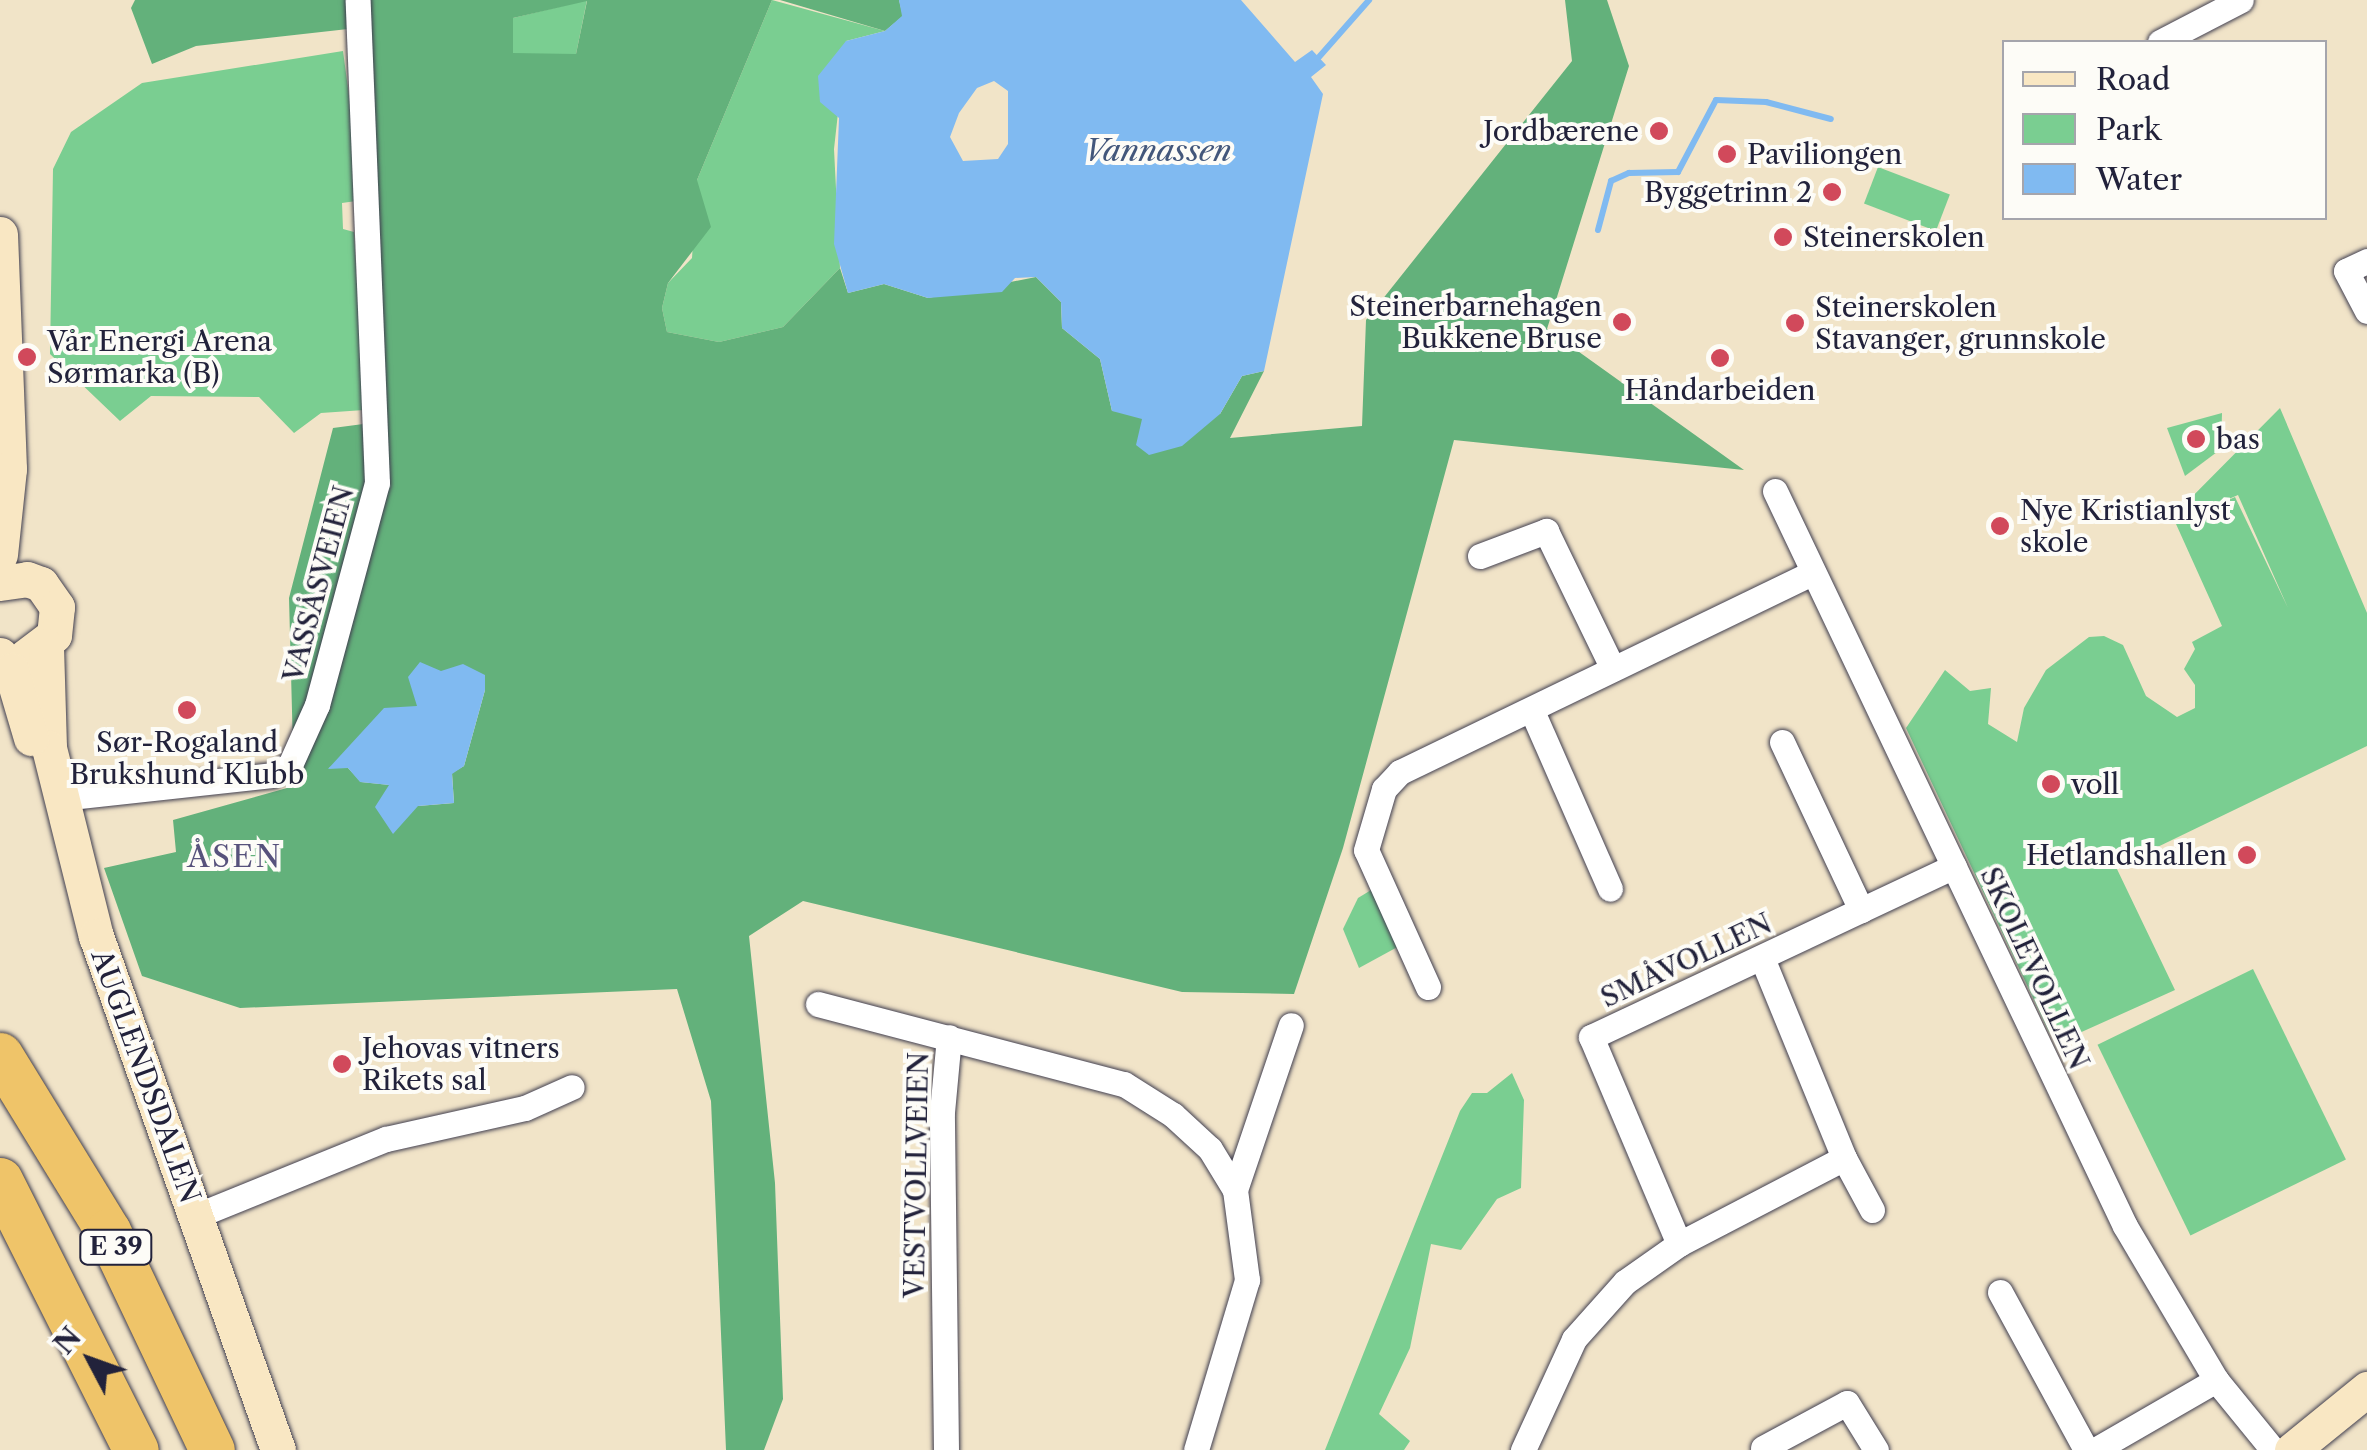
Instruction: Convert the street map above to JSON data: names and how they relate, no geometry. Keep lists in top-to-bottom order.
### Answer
{
  "streets": {
    "highway": ["E 39"],
    "main road": ["AUGLENDSDALEN"],
    "street": [
      "VASSÅSVEIEN",
      "SMÅVOLLEN",
      "SKOLEVOLLEN",
      "VESTVOLLVEIEN"
    ]
  },
  "crossings": [
    ["SMÅVOLLEN", "SKOLEVOLLEN"]
  ],
  "districts": ["ÅSEN"],
  "water": ["Vannassen"],
  "places": [
    "Jordbærene",
    "Paviliongen",
    "Byggetrinn 2",
    "Steinerskolen",
    "Steinerbarnehagen Bukkene Bruse",
    "Steinerskolen Stavanger, grunnskole",
    "Vår Energi Arena Sørmarka (B)",
    "Håndarbeiden",
    "bas",
    "Nye Kristianlyst skole",
    "Sør-Rogaland Brukshund Klubb",
    "voll",
    "Hetlandshallen",
    "Jehovas vitners Rikets sal"
  ],
  "legend": ["Road", "Park", "Water"],
  "north": "top left"
}
